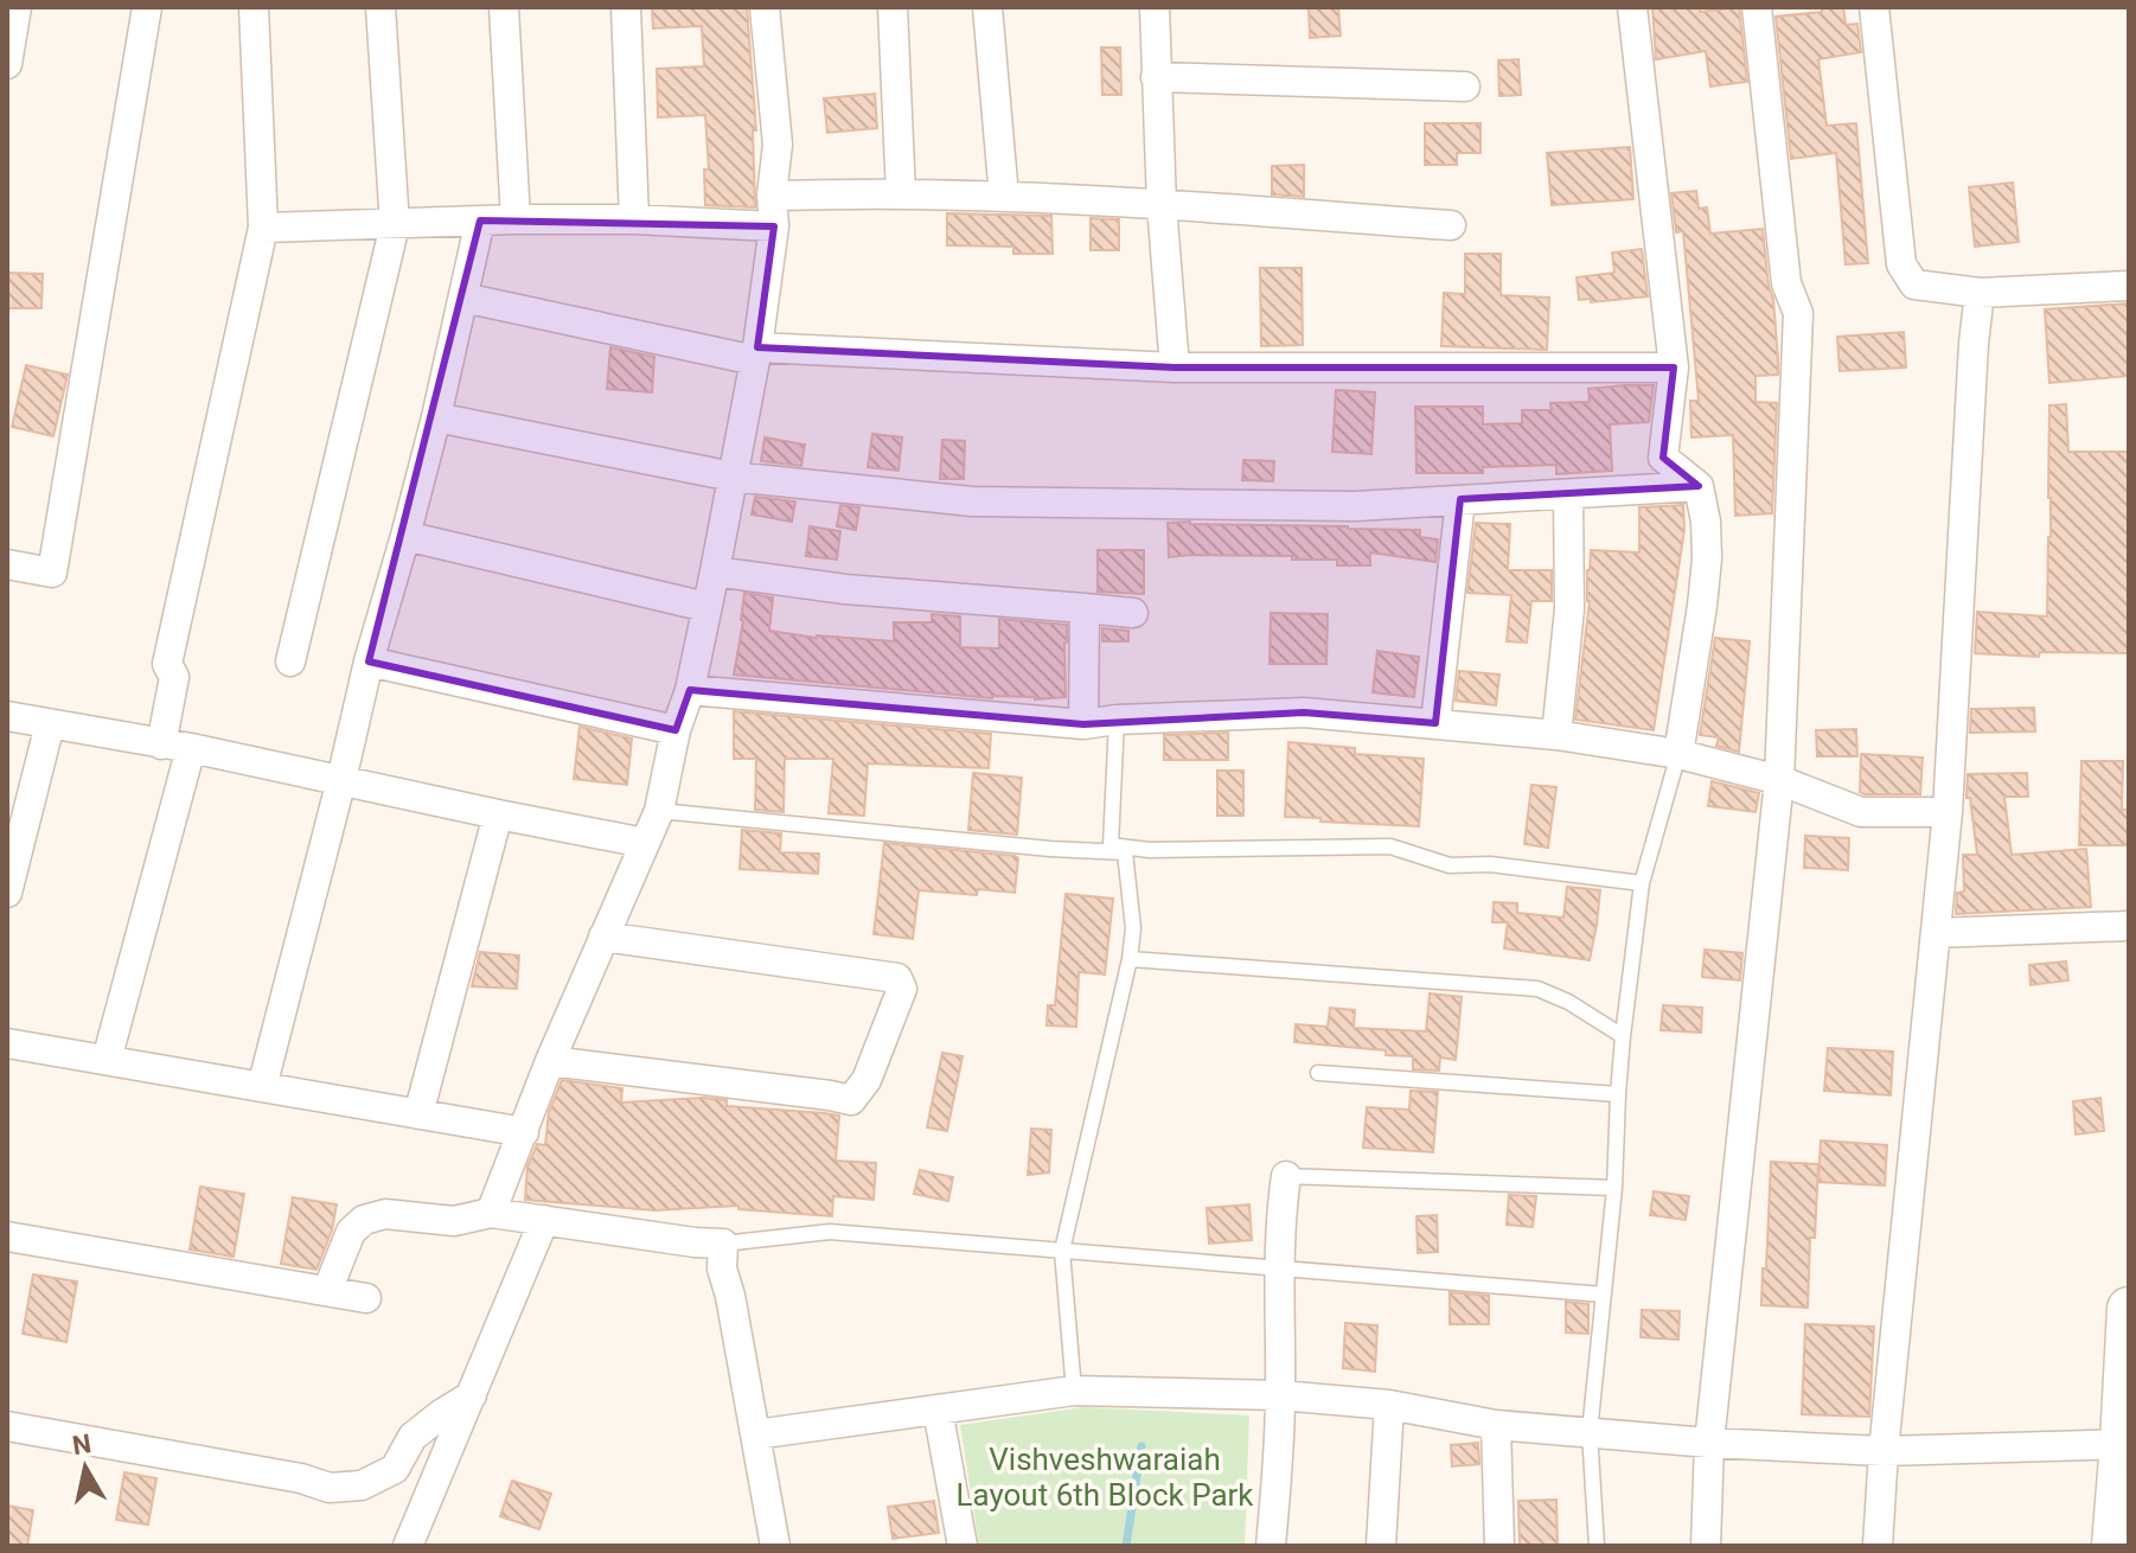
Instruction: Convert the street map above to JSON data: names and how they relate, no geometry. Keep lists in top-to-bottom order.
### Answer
{
  "parks": ["Vishveshwaraiah Layout 6th Block Park"],
  "north": "top"
}
